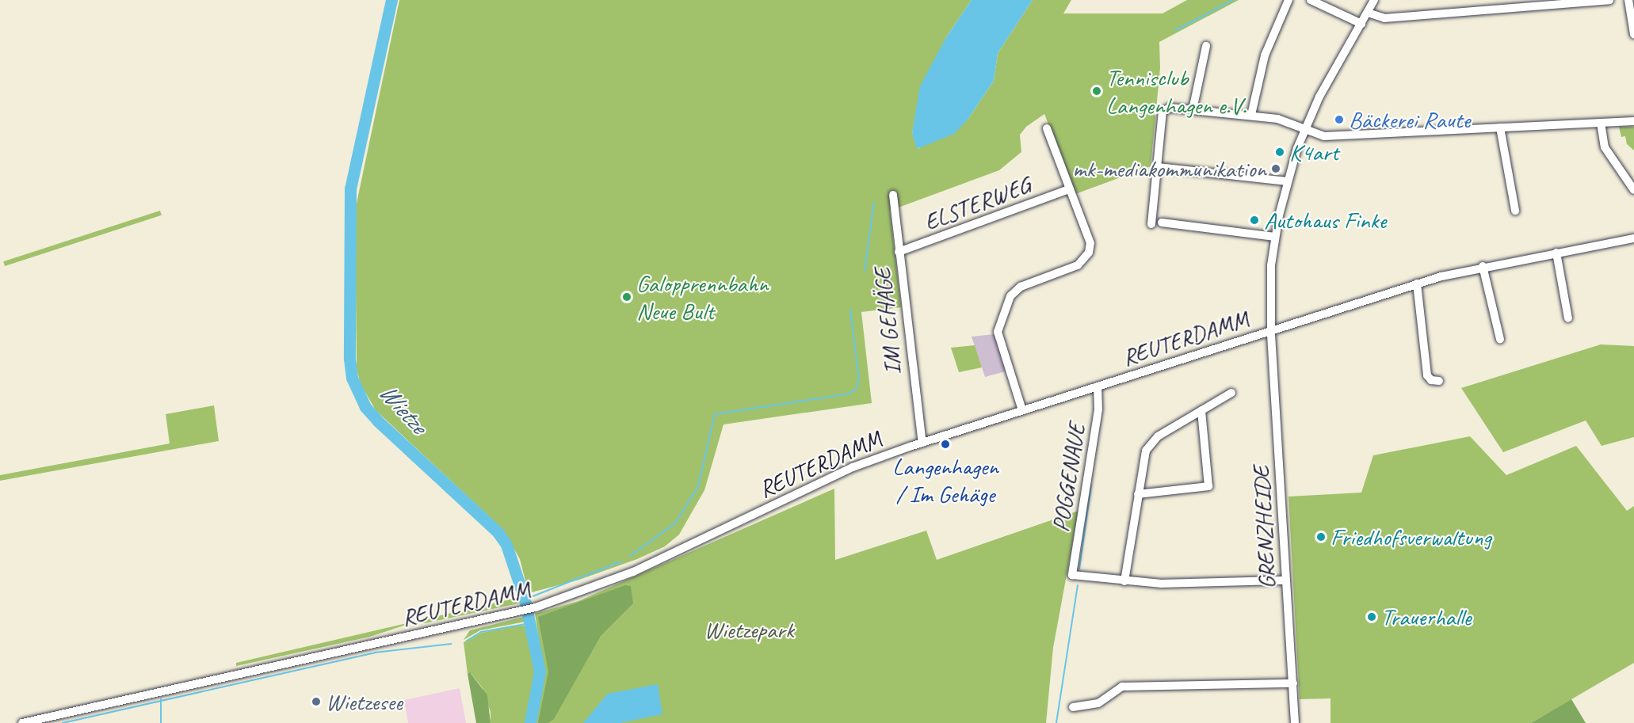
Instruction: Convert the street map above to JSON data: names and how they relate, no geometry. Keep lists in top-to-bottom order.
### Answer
{
  "streets": {
    "street": [
      "ELSTERWEG",
      "IM GEHÄGE",
      "REUTERDAMM",
      "POGGENAUE",
      "GRENZHEIDE"
    ]
  },
  "crossings": [
    ["ELSTERWEG", "IM GEHÄGE"],
    ["IM GEHÄGE", "REUTERDAMM"],
    ["REUTERDAMM", "POGGENAUE"],
    ["REUTERDAMM", "GRENZHEIDE"]
  ],
  "water": ["Wietze"],
  "parks": ["Wietzepark"],
  "places": [
    "Tennisclub Langenhagen e.V.",
    "Bäckerei Raute",
    "K4art",
    "mk-mediakommunikation",
    "Autohaus Finke",
    "Galopprennbahn Neue Bult",
    "Langenhagen / Im Gehäge",
    "Friedhofsverwaltung",
    "Trauerhalle",
    "Wietzesee"
  ]
}
